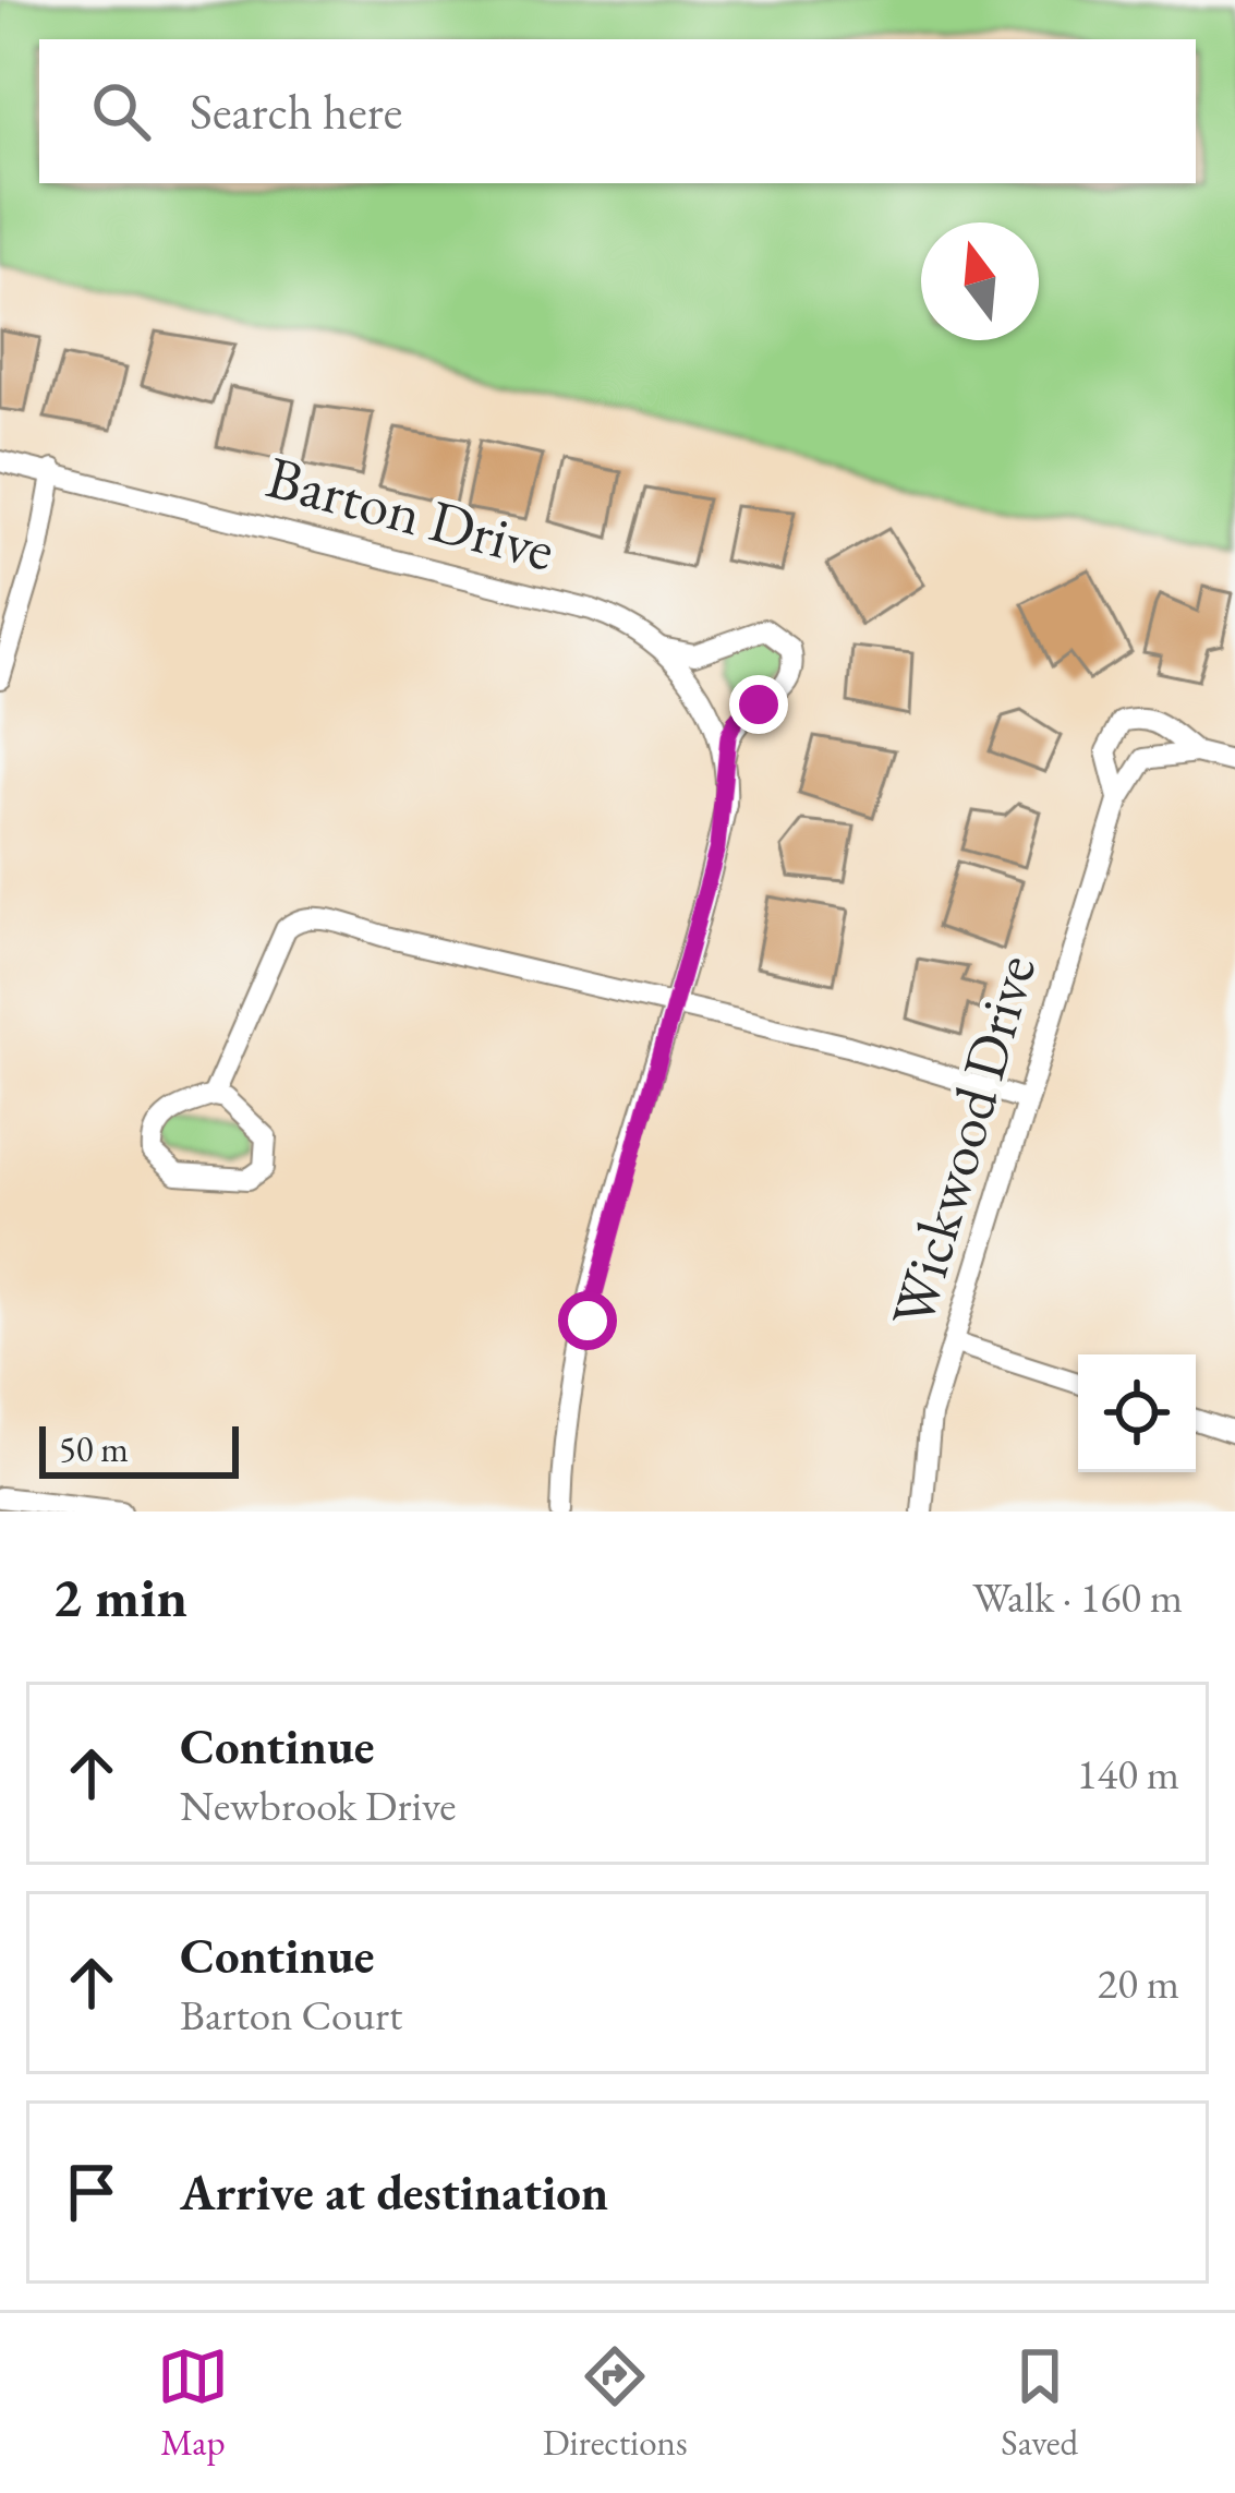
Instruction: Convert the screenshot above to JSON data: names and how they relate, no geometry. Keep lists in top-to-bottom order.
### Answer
{
  "streets": {
    "street": ["Barton Drive", "Wickwood Drive"]
  },
  "scale_bar": "50 m",
  "north": "top",
  "page": {
    "search": "Search here",
    "scale": "50 m",
    "heading": ["2 min", "Walk · 160 m"],
    "list": [
      ["Continue", "Newbrook Drive", "140 m"],
      ["Continue", "Barton Court", "20 m"],
      "Arrive at destination"
    ],
    "nav": ["Map", "Directions", "Saved"]
  }
}
